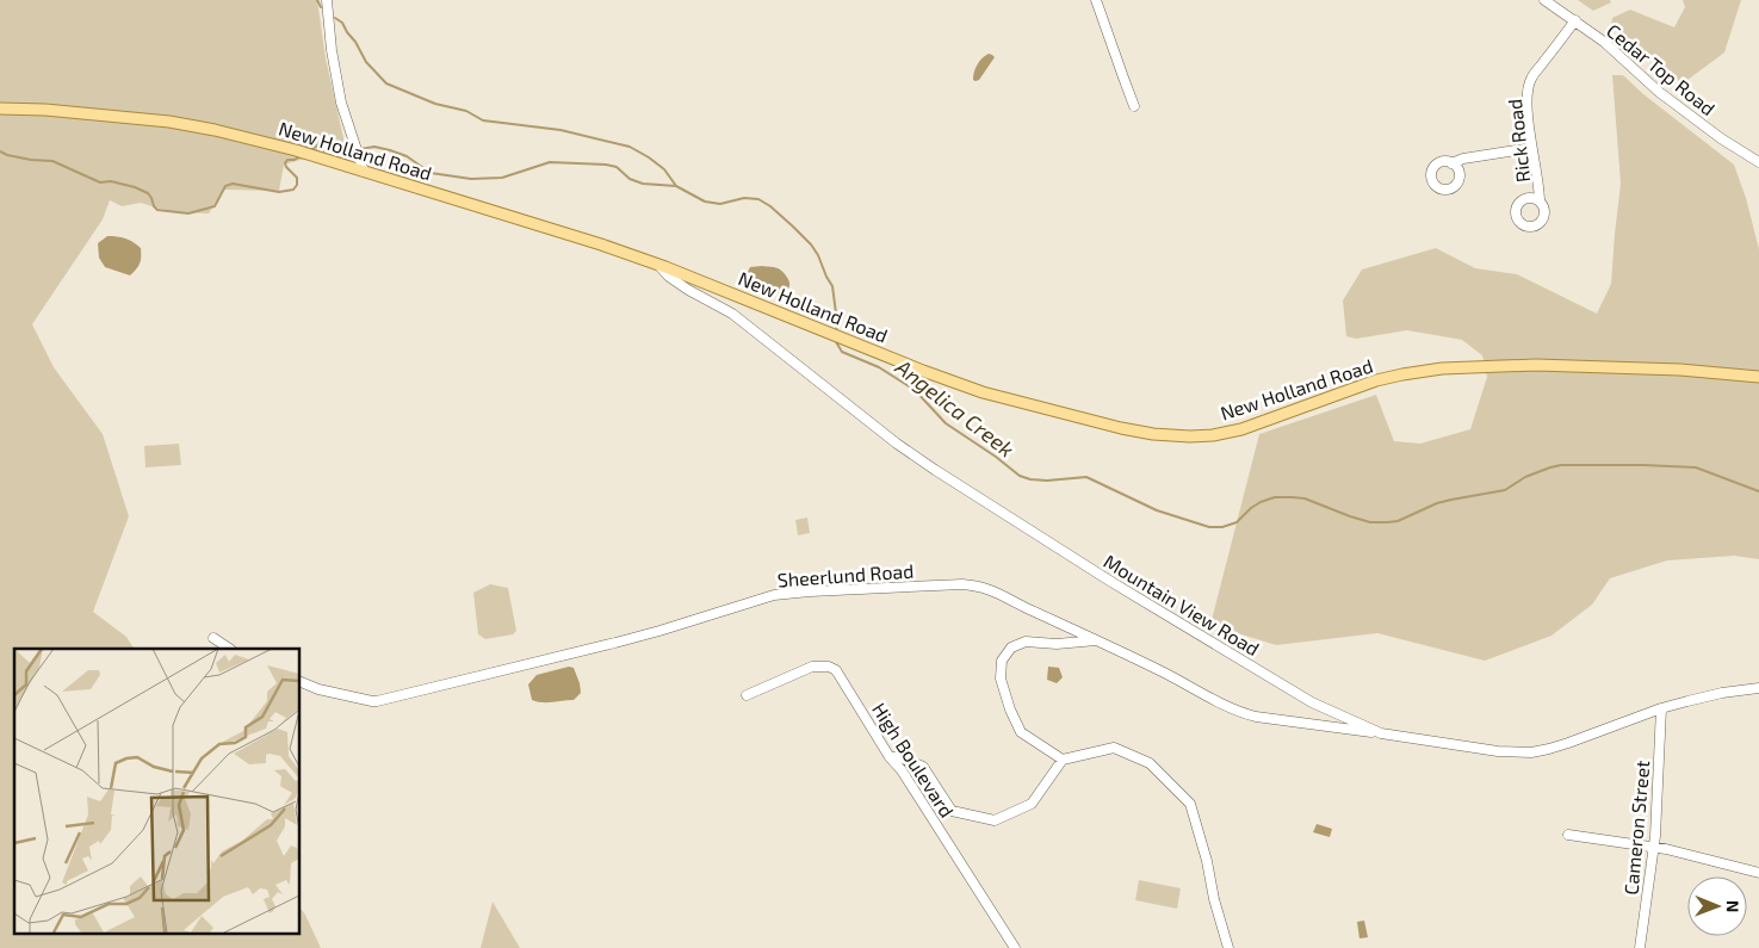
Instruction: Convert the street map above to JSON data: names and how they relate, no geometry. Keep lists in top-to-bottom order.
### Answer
{
  "streets": {
    "main road": ["New Holland Road"],
    "street": [
      "Cedar Top Road",
      "Rick Road",
      "Sheerlund Road",
      "Mountain View Road",
      "High Boulevard",
      "Cameron Street"
    ]
  },
  "crossings": [
    ["Cedar Top Road", "Rick Road"],
    ["New Holland Road", "Mountain View Road"],
    ["Sheerlund Road", "Mountain View Road"],
    ["Mountain View Road", "Cameron Street"]
  ],
  "water": ["Angelica Creek"],
  "north": "right"
}
